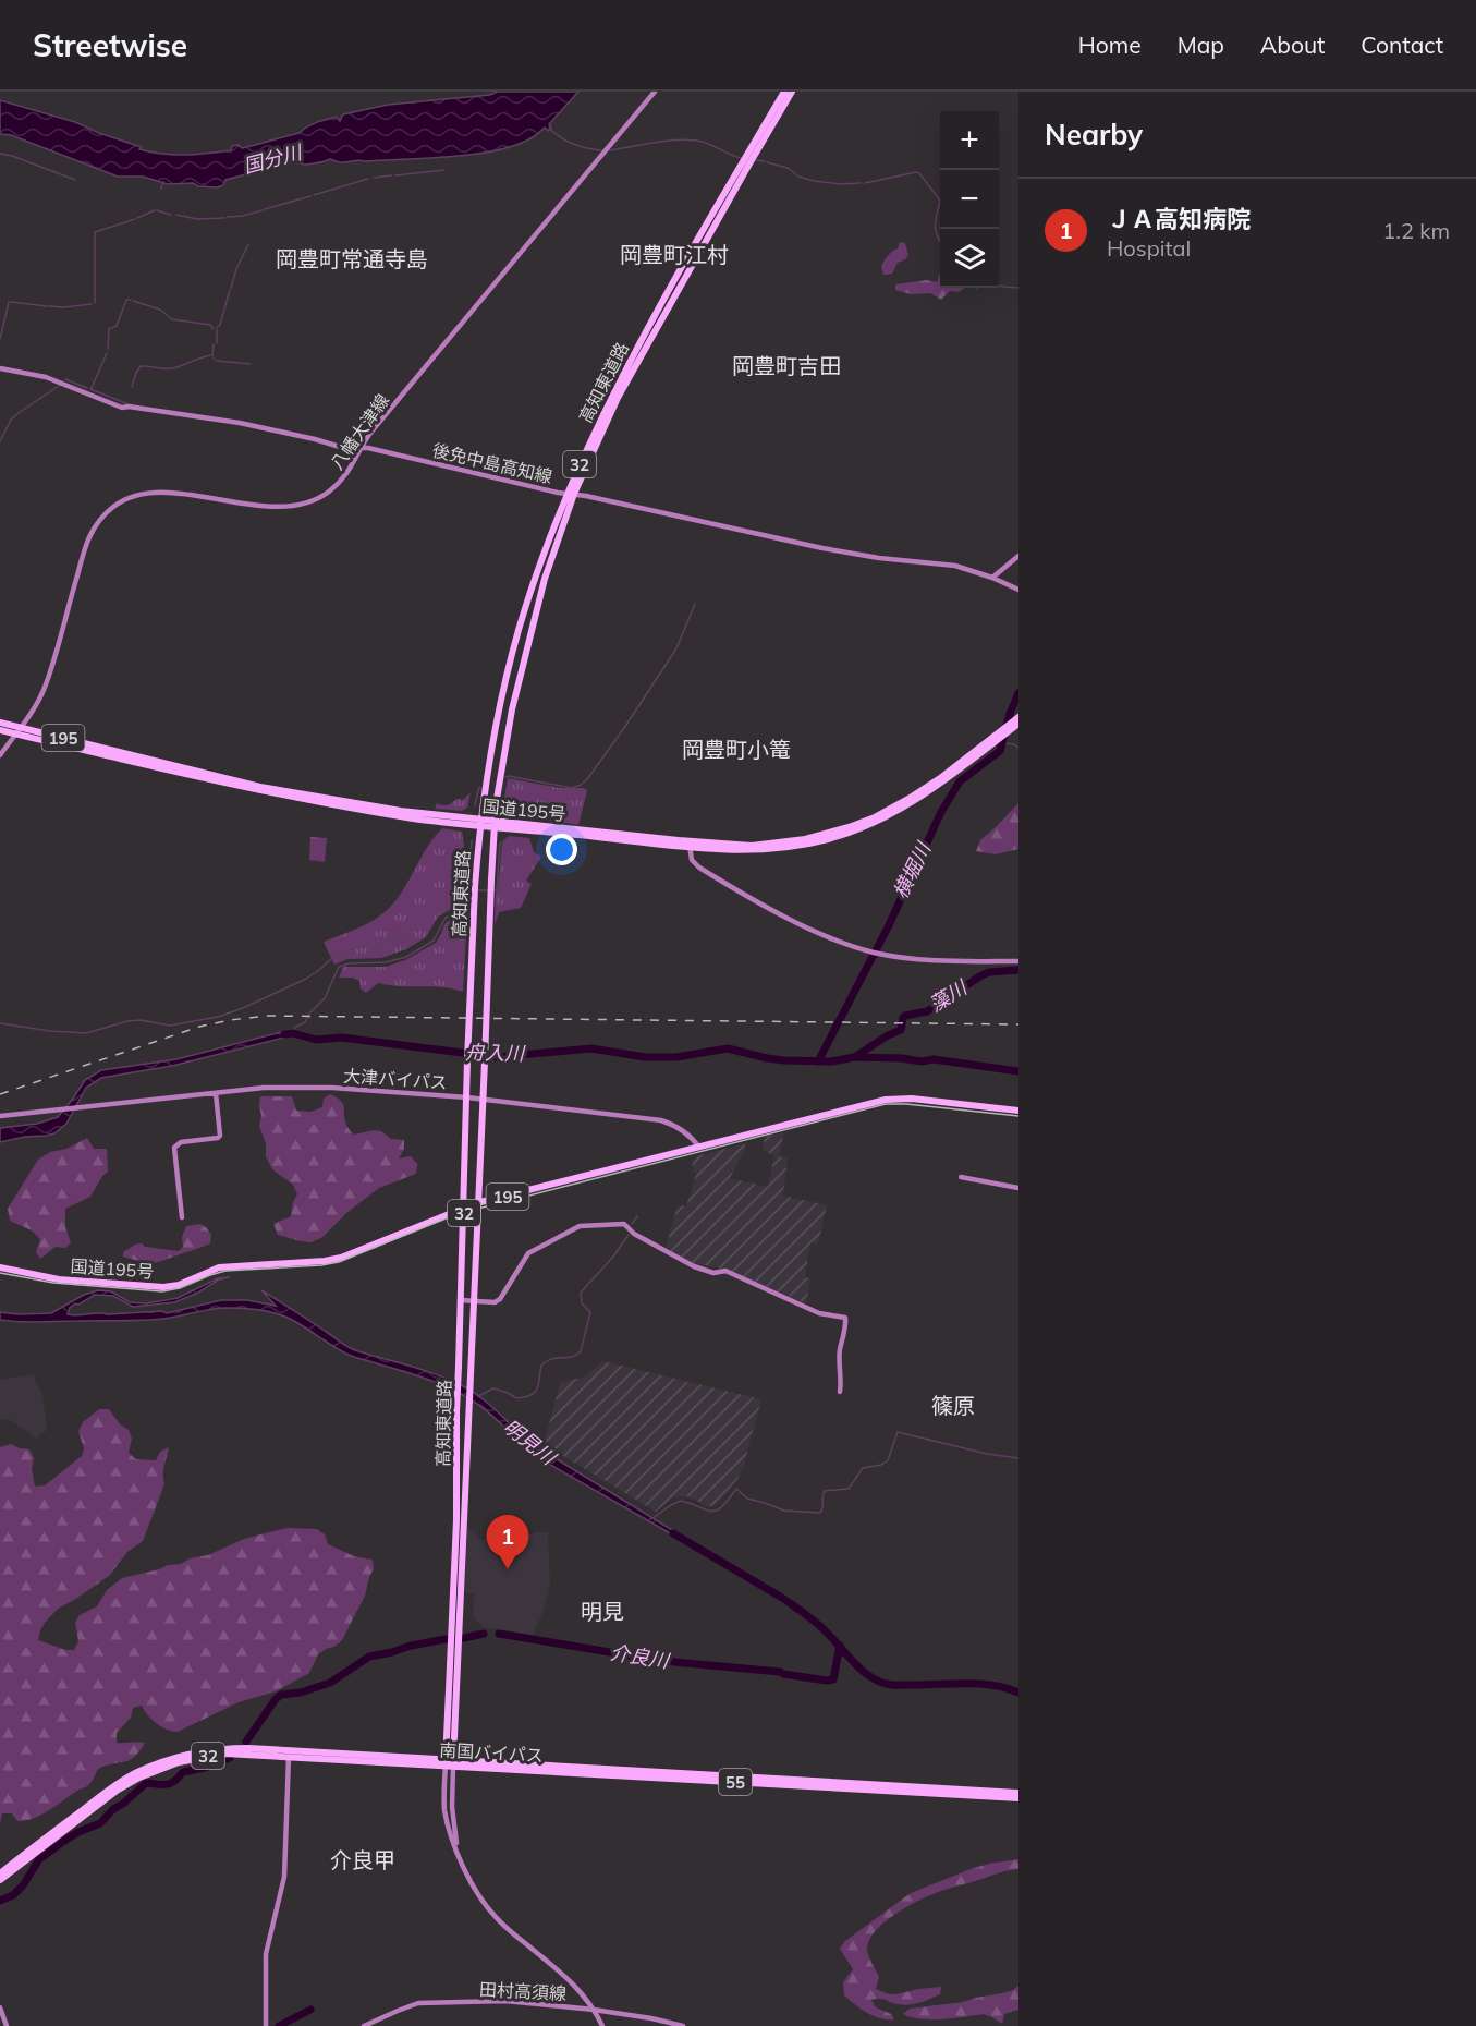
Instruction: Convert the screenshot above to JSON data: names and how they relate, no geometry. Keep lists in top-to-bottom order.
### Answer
{
  "streets": {
    "highway": [
      "高知東道路",
      "32",
      "195",
      "国道195号",
      "南国バイパス",
      "55"
    ],
    "main road": [
      "八幡大津線",
      "後免中島高知線",
      "大津バイパス",
      "田村高須線"
    ]
  },
  "crossings": [
    ["高知東道路", "後免中島高知線"],
    ["高知東道路", "国道195号"],
    ["高知東道路", "大津バイパス"],
    ["高知東道路", "南国バイパス"],
    ["八幡大津線", "後免中島高知線"],
    ["八幡大津線", "国道195号"],
    ["国道195号", "大津バイパス"]
  ],
  "districts": [
    "岡豊町江村",
    "岡豊町常通寺島",
    "岡豊町吉田",
    "岡豊町小篭",
    "篠原",
    "明見",
    "介良甲"
  ],
  "water": [
    "国分川",
    "横堀川",
    "藻川",
    "舟入川",
    "明見川",
    "介良川"
  ],
  "page": {
    "header": "Streetwise",
    "nav": [
      "Home",
      "Map",
      "About",
      "Contact"
    ],
    "heading": "Nearby",
    "map_buttons": ["+", "−"],
    "list": [
      {
        "mark": "1",
        "name": "ＪＡ高知病院",
        "note": "Hospital",
        "value": "1.2 km"
      }
    ],
    "pins": "1"
  }
}
